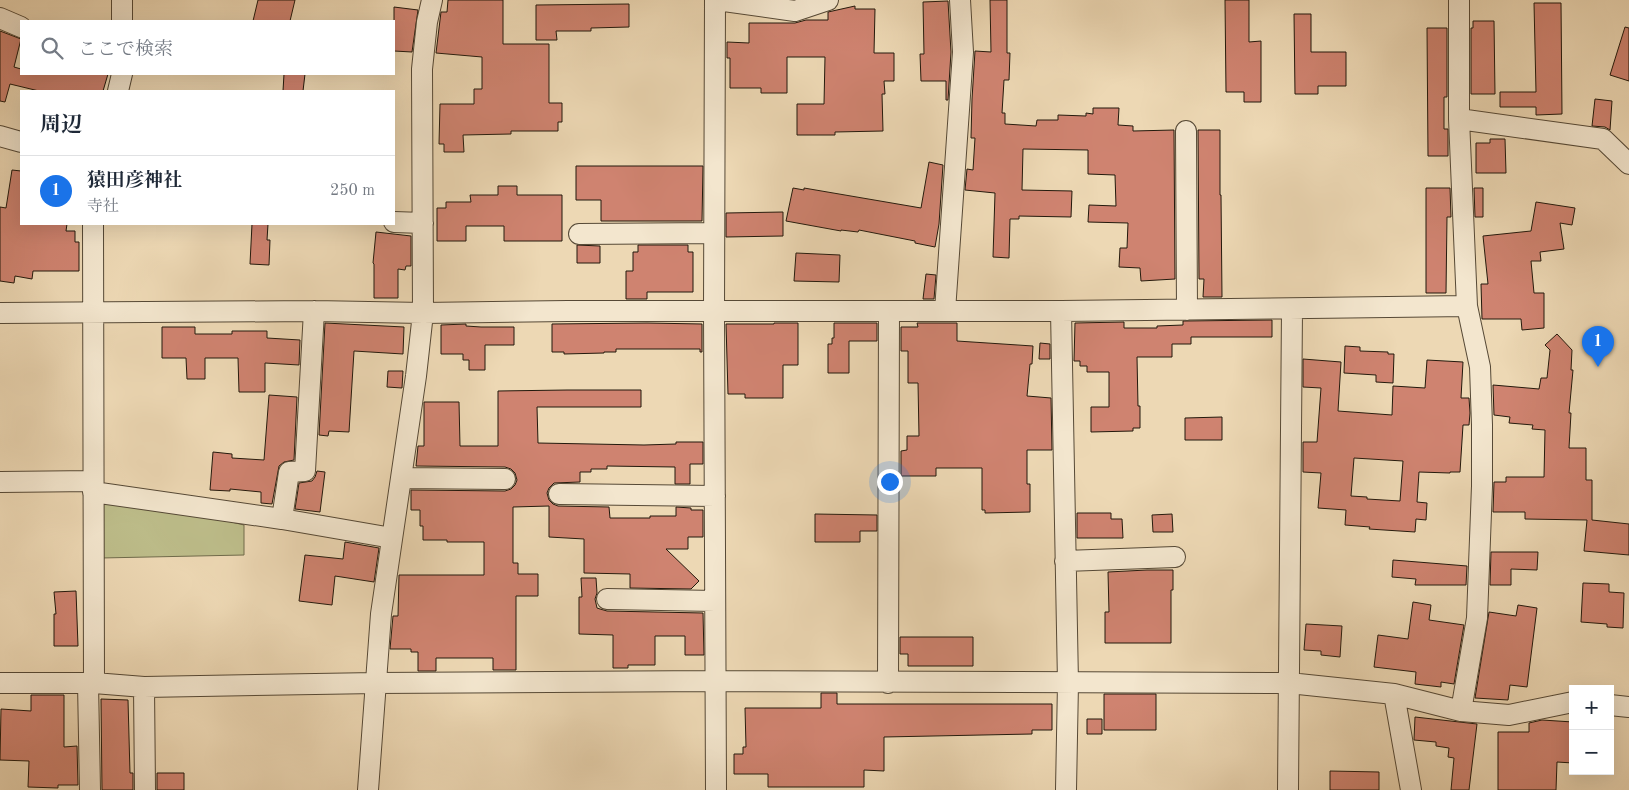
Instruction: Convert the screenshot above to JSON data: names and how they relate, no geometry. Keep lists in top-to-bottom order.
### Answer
{
  "page": {
    "search": "ここで検索",
    "heading": "周辺",
    "list": [
      {
        "mark": "1",
        "name": "猿田彦神社",
        "note": "寺社",
        "value": "250 m"
      }
    ],
    "pins": "1",
    "map_buttons": ["+", "−"]
  }
}
